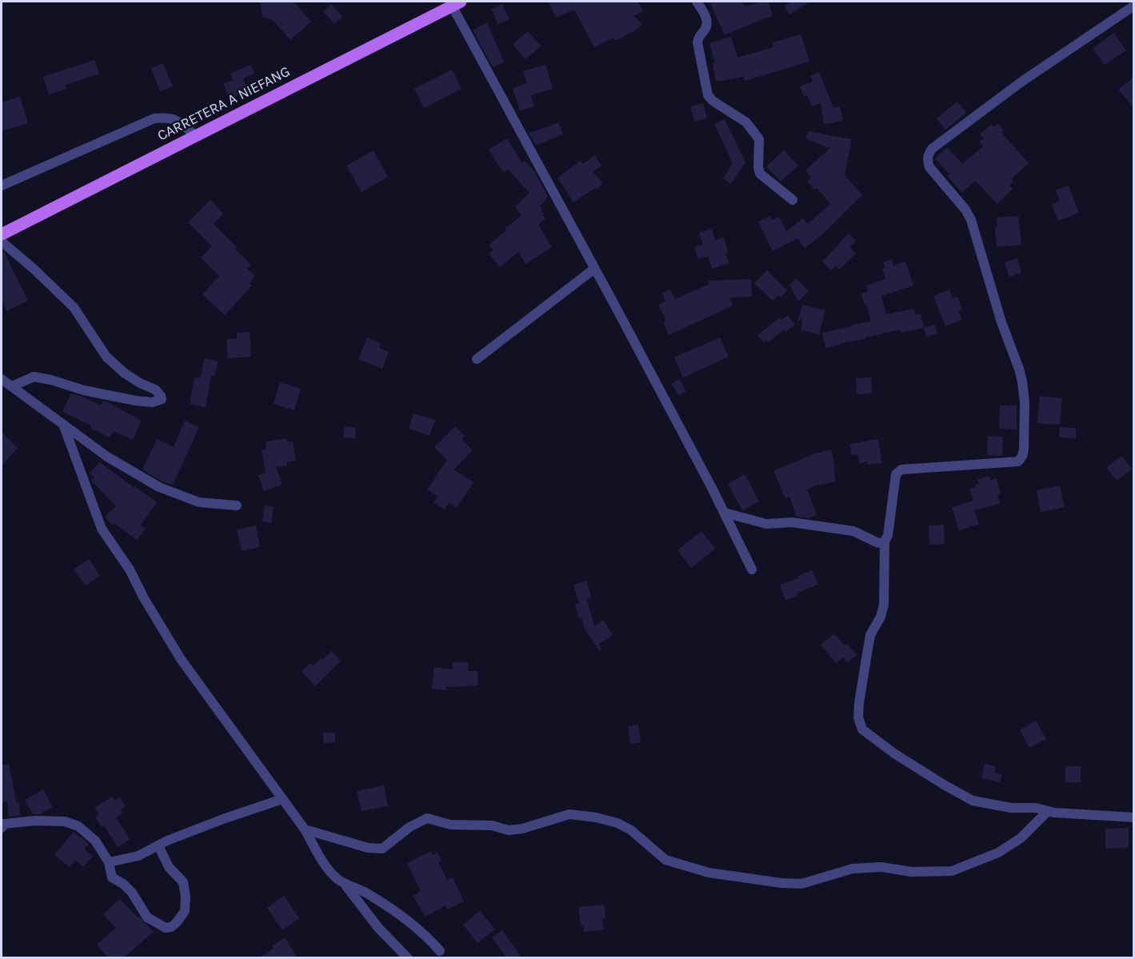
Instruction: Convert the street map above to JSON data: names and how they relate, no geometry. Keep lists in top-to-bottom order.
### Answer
{
  "streets": {
    "main road": ["CARRETERA A NIEFANG"]
  }
}
